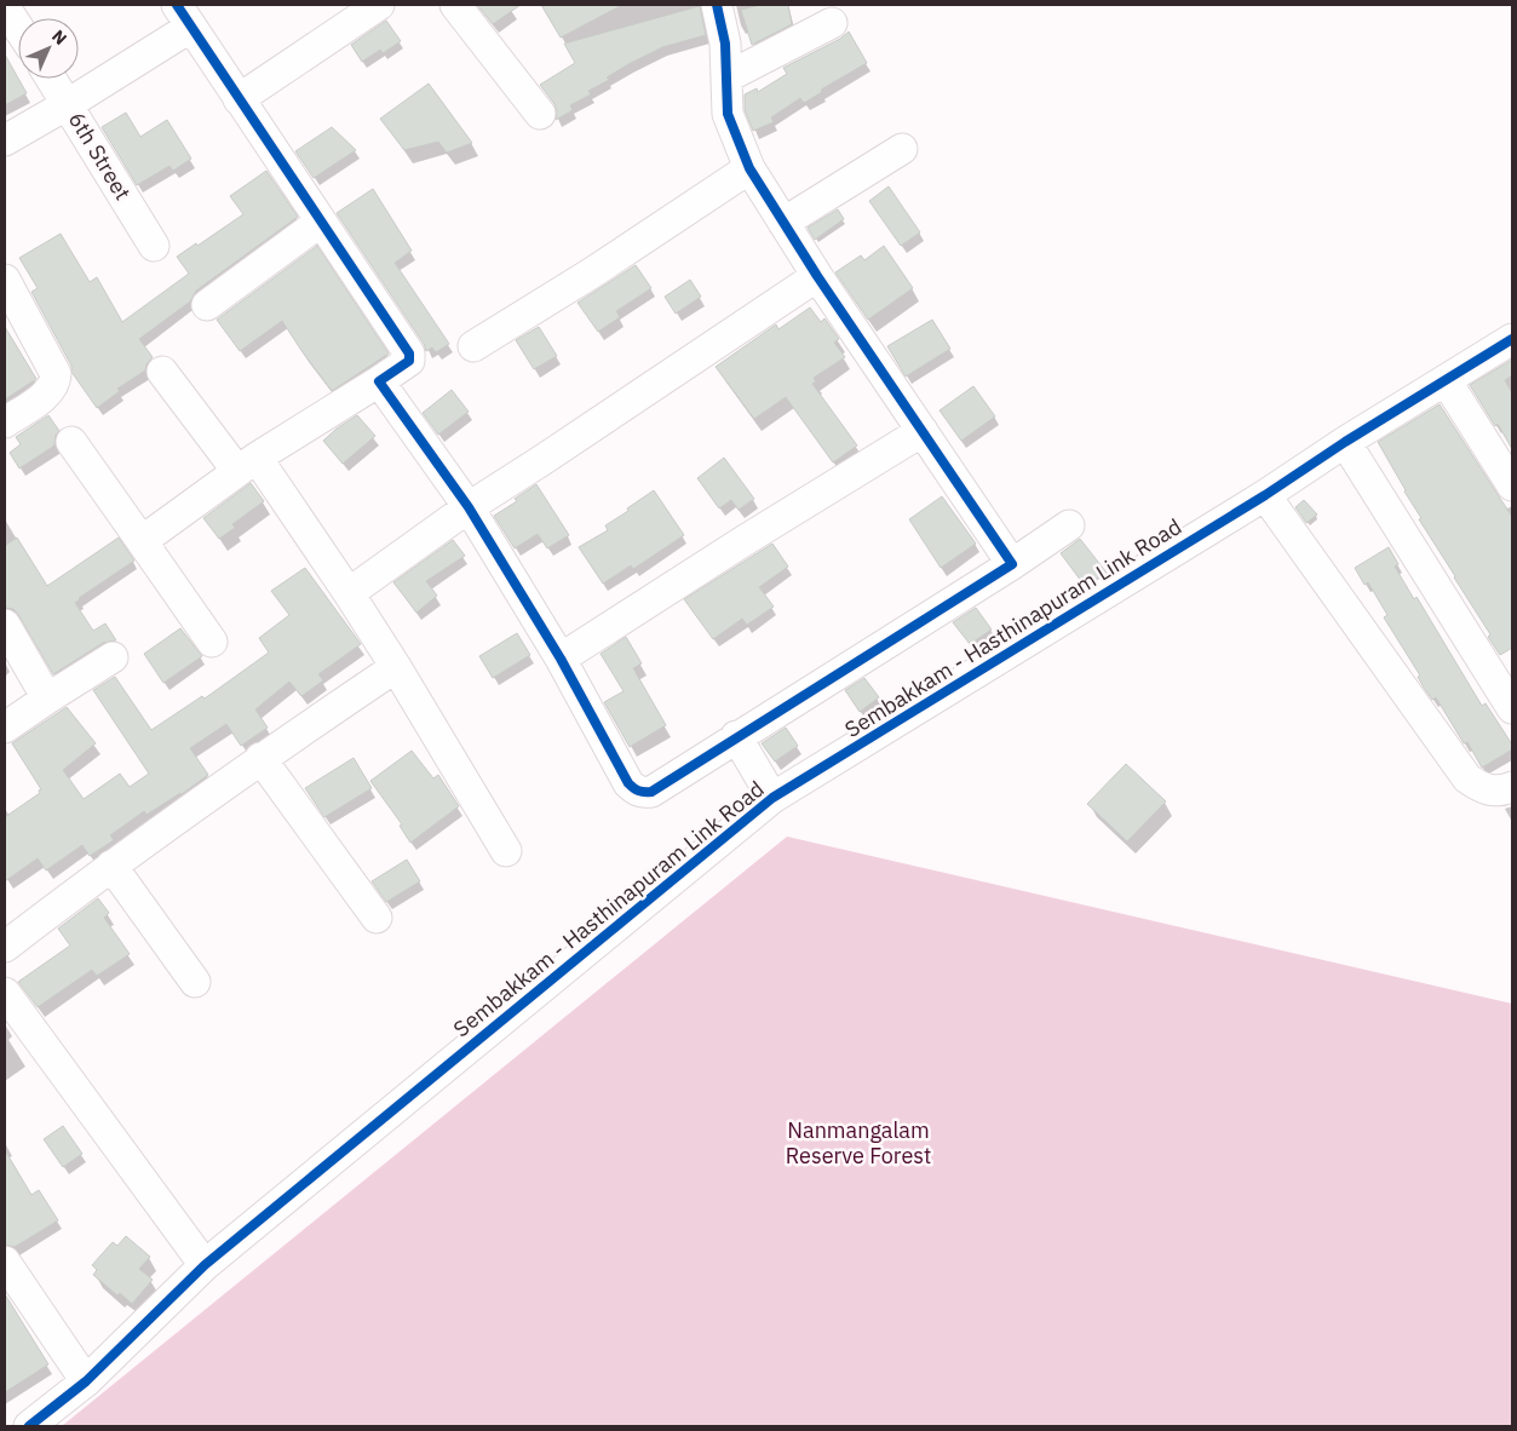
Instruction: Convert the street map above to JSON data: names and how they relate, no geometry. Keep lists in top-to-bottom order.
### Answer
{
  "streets": {
    "street": ["6th Street", "Sembakkam - Hasthinapuram Link Road"]
  },
  "parks": ["Nanmangalam Reserve Forest"],
  "north": "top right"
}
